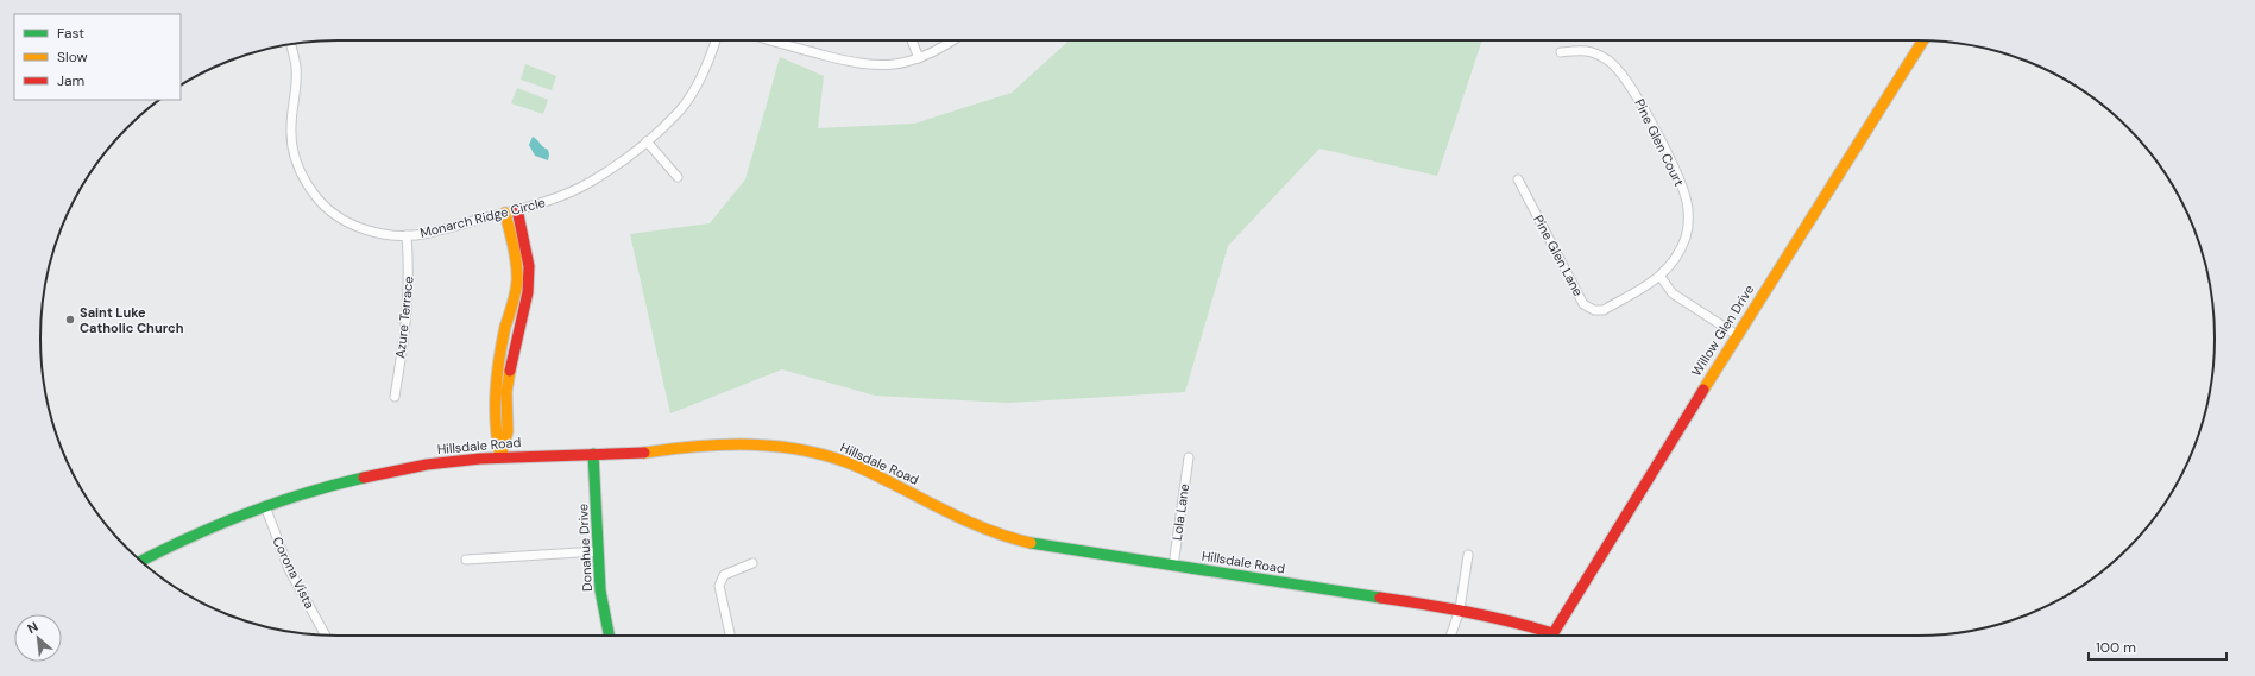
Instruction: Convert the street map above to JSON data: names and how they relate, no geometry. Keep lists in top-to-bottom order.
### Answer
{
  "streets": {
    "main road": ["Willow Glen Drive", "Hillsdale Road", "Donahue Drive"],
    "street": [
      "Pine Glen Court",
      "Monarch Ridge Circle",
      "Pine Glen Lane",
      "Azure Terrace",
      "Lola Lane",
      "Corona Vista"
    ]
  },
  "crossings": [
    ["Pine Glen Court", "Pine Glen Lane"],
    ["Monarch Ridge Circle", "Azure Terrace"],
    ["Hillsdale Road", "Lola Lane"],
    ["Hillsdale Road", "Donahue Drive"],
    ["Hillsdale Road", "Corona Vista"]
  ],
  "places": ["Saint Luke Catholic Church"],
  "legend": ["Fast", "Slow", "Jam"],
  "scale_bar": "100 m",
  "north": "top left"
}
